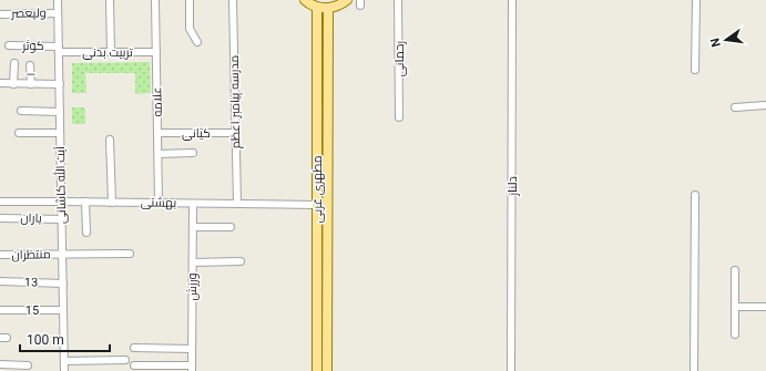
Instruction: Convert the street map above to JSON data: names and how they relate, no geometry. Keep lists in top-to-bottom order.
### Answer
{
  "streets": {
    "main road": ["مطهری غربی"],
    "street": [
      "ولیعصر",
      "کوثر",
      "تربیت بدنی",
      "رحمانی",
      "۱",
      "علامه",
      "مدرسه پیامبر اعظم",
      "کیانی",
      "آیت الله کاشانی",
      "دلناز",
      "بهشتی",
      "یاران",
      "منتظران",
      "13",
      "ورزش",
      "15"
    ]
  },
  "crossings": [
    ["ولیعصر", "آیت الله کاشانی"],
    ["کوثر", "تربیت بدنی"],
    ["کوثر", "آیت الله کاشانی"],
    ["تربیت بدنی", "علامه"],
    ["تربیت بدنی", "آیت الله کاشانی"],
    ["علامه", "کیانی"],
    ["علامه", "بهشتی"],
    ["مدرسه پیامبر اعظم", "کیانی"],
    ["مدرسه پیامبر اعظم", "بهشتی"],
    ["آیت الله کاشانی", "بهشتی"],
    ["آیت الله کاشانی", "یاران"],
    ["آیت الله کاشانی", "منتظران"],
    ["آیت الله کاشانی", "13"],
    ["آیت الله کاشانی", "15"],
    ["مطهری غربی", "بهشتی"],
    ["بهشتی", "ورزش"]
  ],
  "scale_bar": "100 m",
  "north": "left"
}
